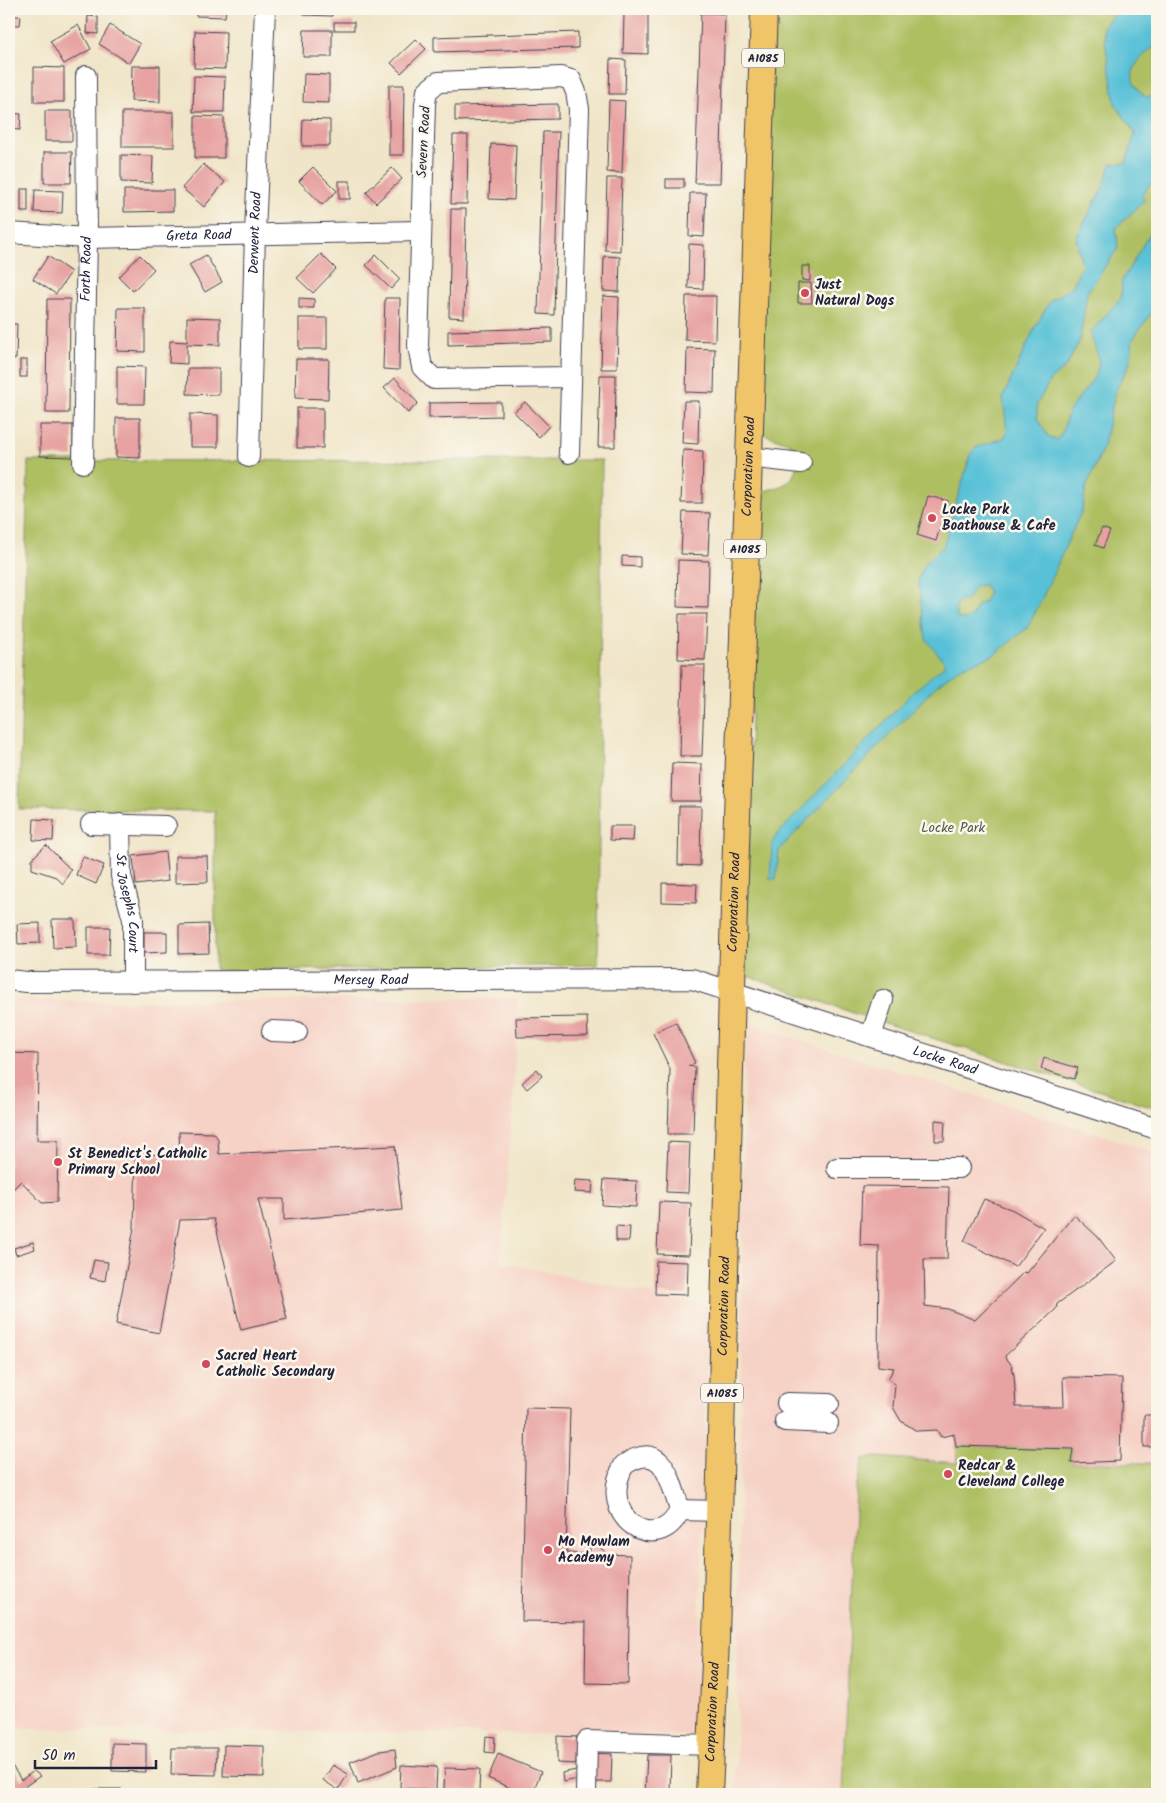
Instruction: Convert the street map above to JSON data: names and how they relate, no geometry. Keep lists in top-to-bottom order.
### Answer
{
  "streets": {
    "main road": ["A1085", "Corporation Road"],
    "street": [
      "Severn Road",
      "Derwent Road",
      "Greta Road",
      "Forth Road",
      "St Josephs Court",
      "Mersey Road",
      "Locke Road"
    ]
  },
  "crossings": [
    ["Severn Road", "Greta Road"],
    ["Derwent Road", "Greta Road"],
    ["Greta Road", "Forth Road"],
    ["Corporation Road", "Mersey Road"],
    ["Corporation Road", "Locke Road"],
    ["St Josephs Court", "Mersey Road"],
    ["Mersey Road", "Locke Road"]
  ],
  "parks": ["Locke Park"],
  "places": [
    "Just Natural Dogs",
    "Locke Park Boathouse & Cafe",
    "St Benedict's Catholic Primary School",
    "Sacred Heart Catholic Secondary",
    "Redcar & Cleveland College",
    "Mo Mowlam Academy"
  ],
  "scale_bar": "50 m"
}
